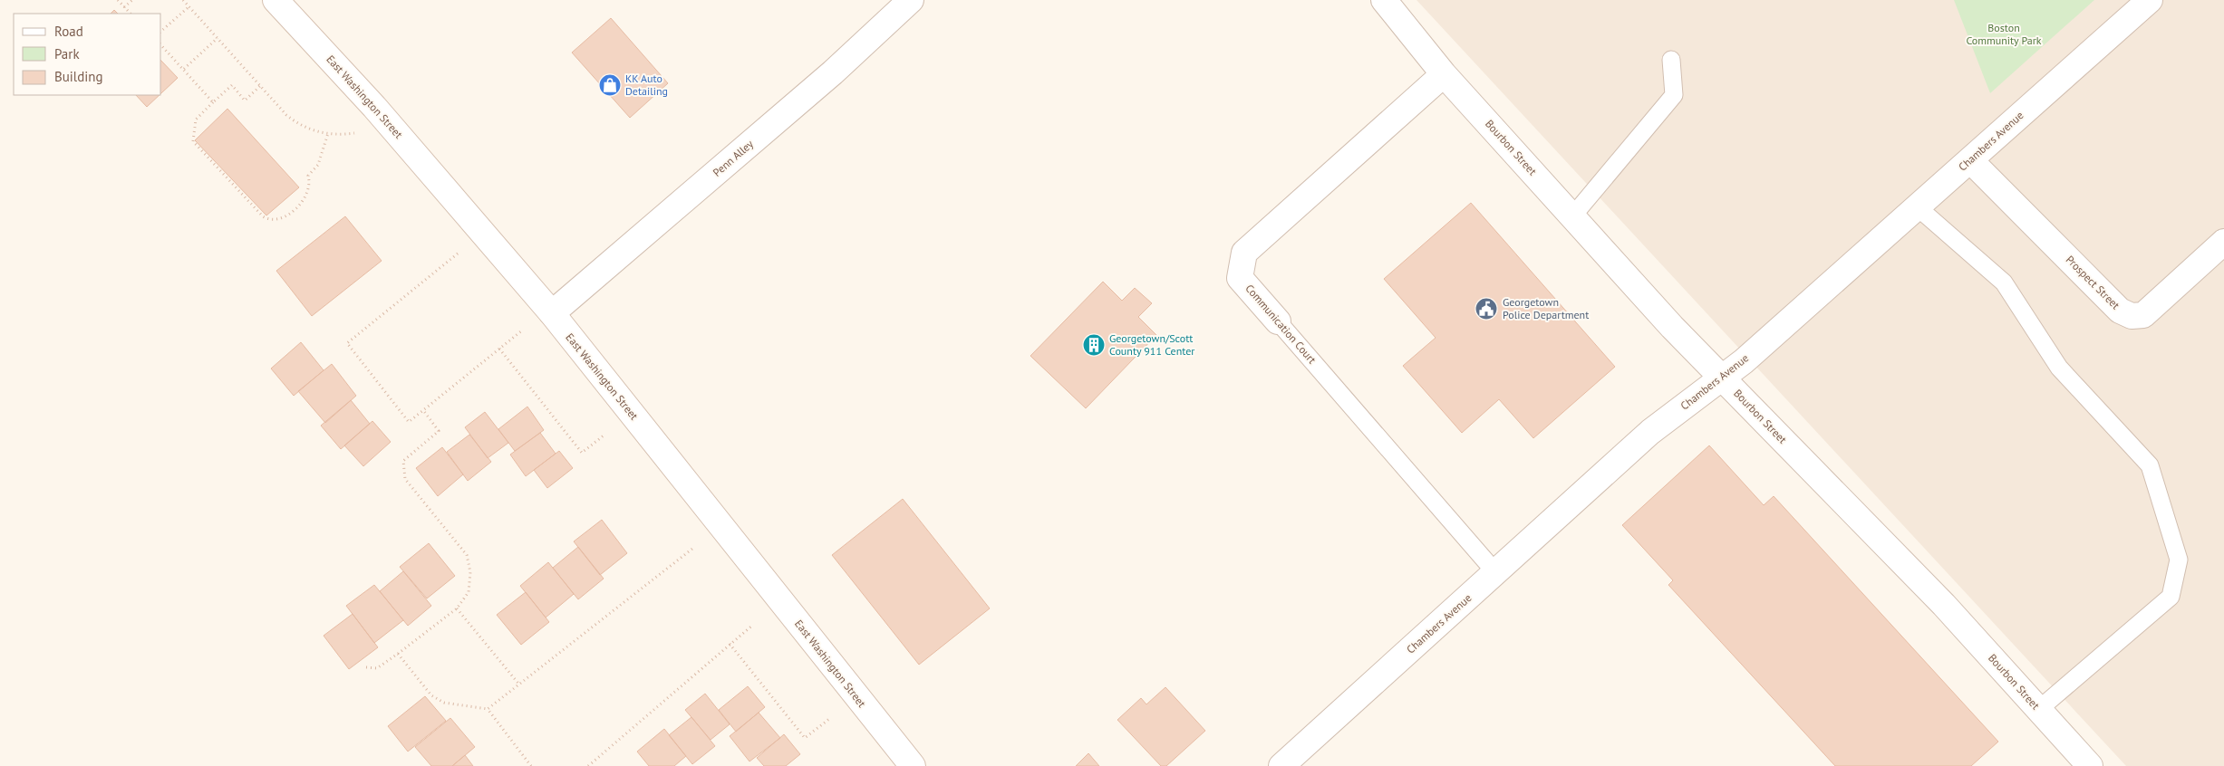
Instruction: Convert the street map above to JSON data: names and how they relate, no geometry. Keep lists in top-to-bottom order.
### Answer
{
  "streets": {
    "street": [
      "East Washington Street",
      "Chambers Avenue",
      "Bourbon Street",
      "Penn Alley",
      "Prospect Street",
      "Communication Court"
    ]
  },
  "crossings": [
    ["East Washington Street", "Penn Alley"],
    ["Chambers Avenue", "Bourbon Street"],
    ["Chambers Avenue", "Prospect Street"],
    ["Chambers Avenue", "Communication Court"],
    ["Bourbon Street", "Communication Court"]
  ],
  "parks": ["Boston Community Park"],
  "places": {
    "shop": ["KK Auto Detailing"],
    "public building": ["Georgetown Police Department"],
    "building": ["Georgetown/Scott County 911 Center"]
  },
  "legend": ["Road", "Park", "Building"]
}
